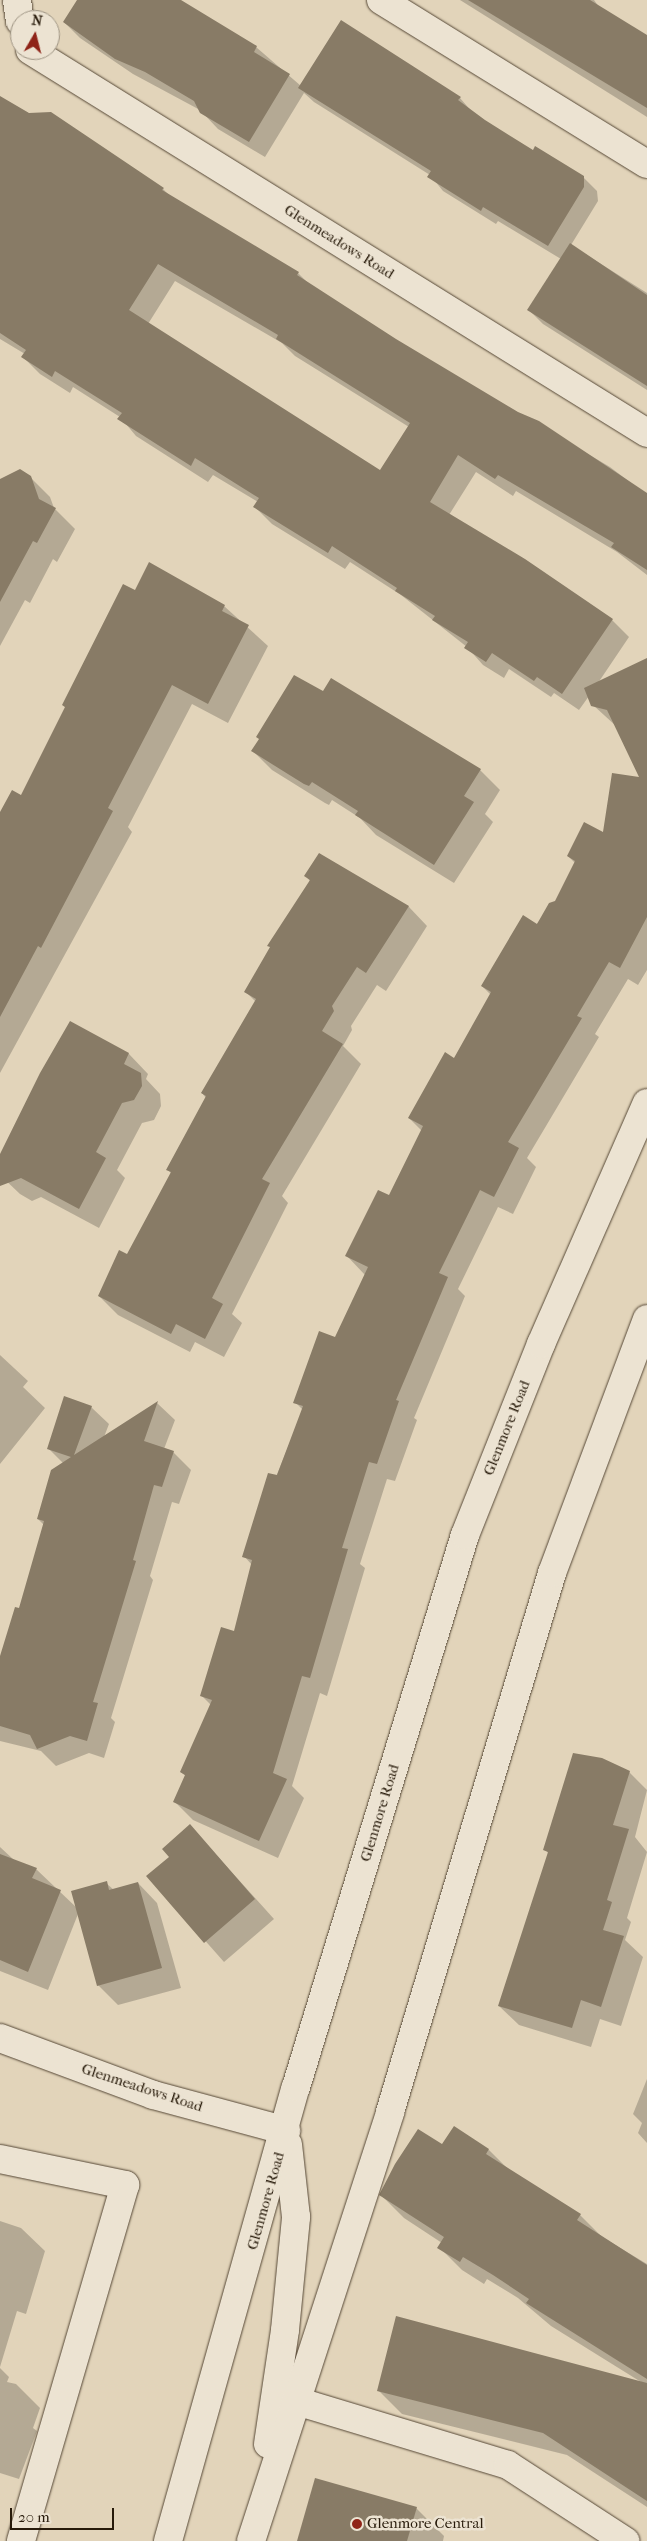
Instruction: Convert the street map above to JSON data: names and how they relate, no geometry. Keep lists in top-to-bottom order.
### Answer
{
  "streets": {
    "main road": ["Glenmeadows Road", "Glenmore Road"]
  },
  "crossings": [
    ["Glenmeadows Road", "Glenmore Road"]
  ],
  "places": ["Glenmore Central"],
  "scale_bar": "20 m",
  "north": "top"
}
